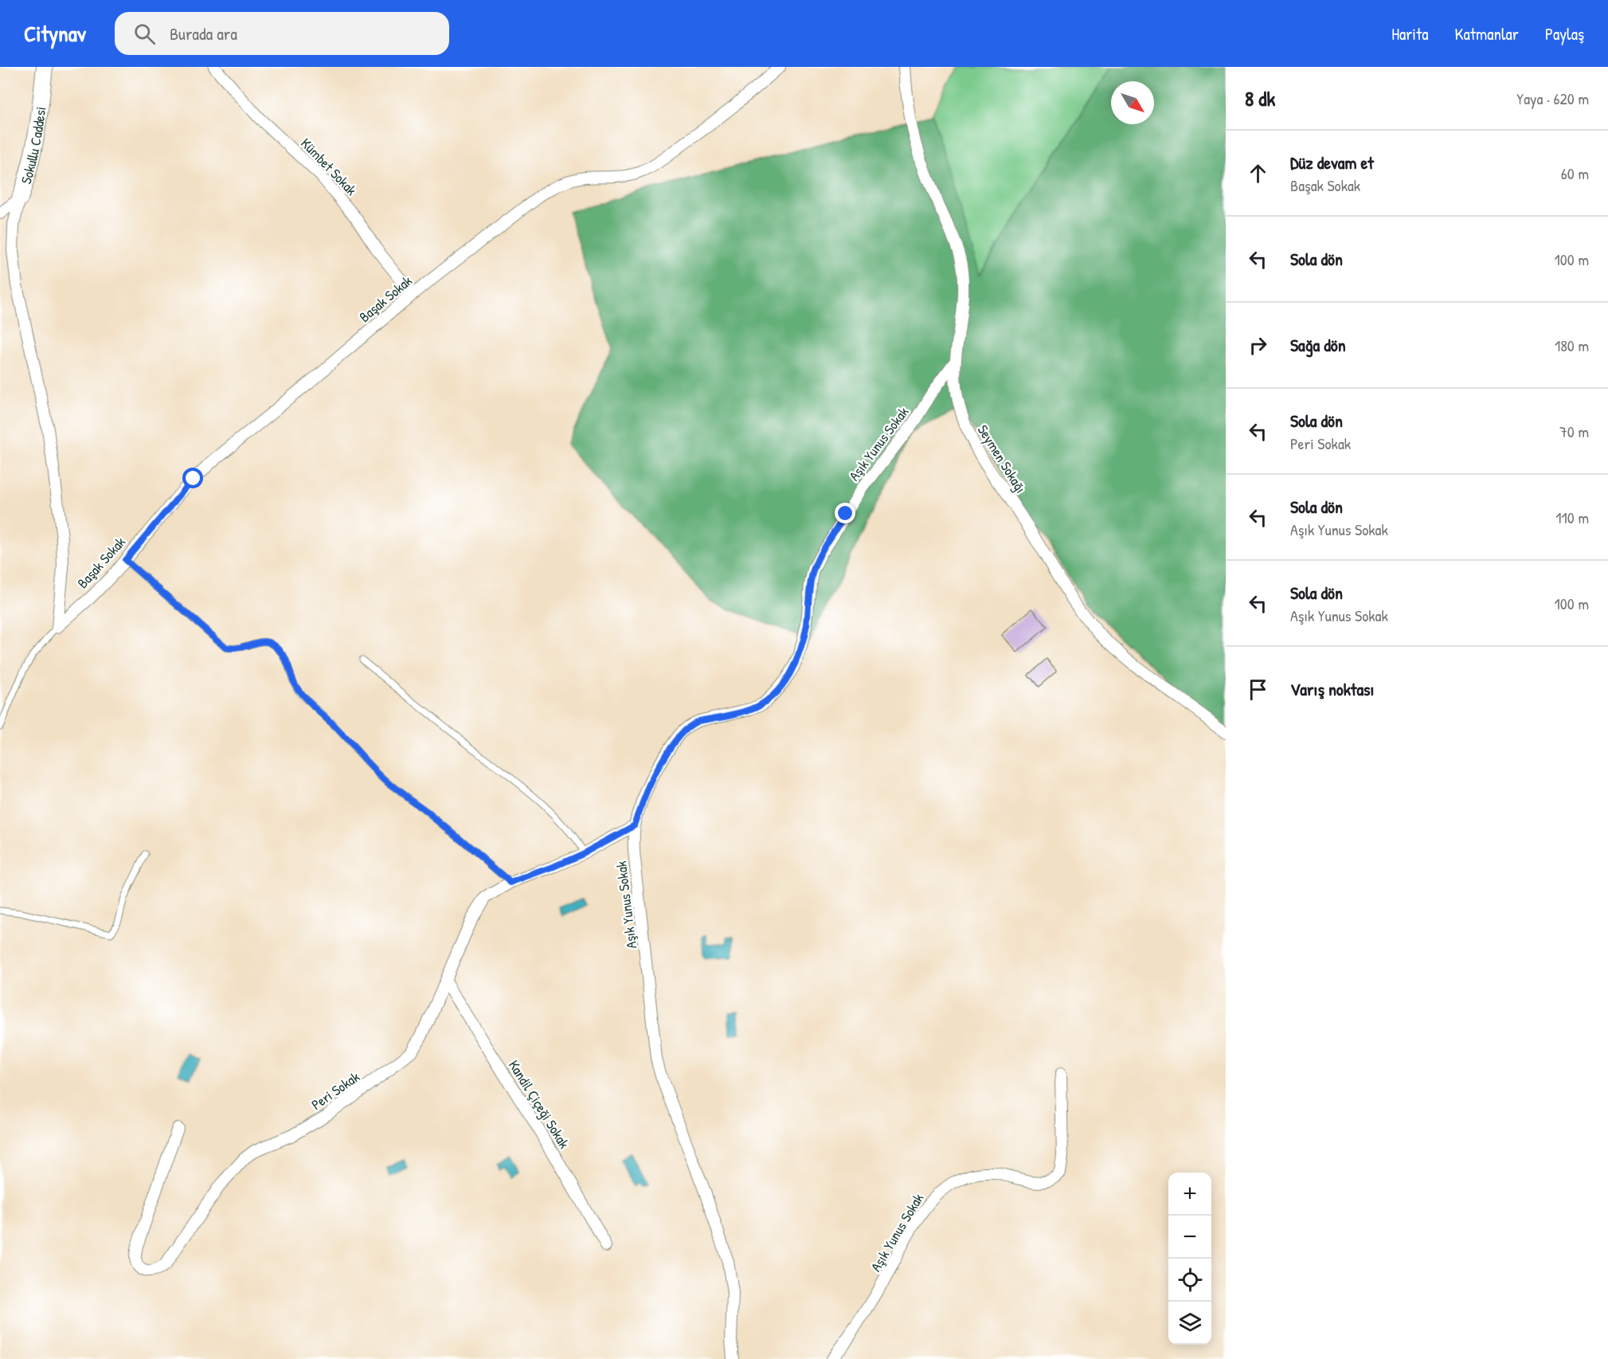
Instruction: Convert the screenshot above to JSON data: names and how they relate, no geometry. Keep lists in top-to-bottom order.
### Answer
{
  "streets": {
    "main road": ["Sokullu Caddesi"],
    "street": [
      "Kümbet Sokak",
      "Başak Sokak",
      "Aşık Yunus Sokak",
      "Seymen Sokağı",
      "Peri Sokak",
      "Kandil Çiçeği Sokak"
    ]
  },
  "crossings": [
    ["Kümbet Sokak", "Başak Sokak"],
    ["Aşık Yunus Sokak", "Seymen Sokağı"],
    ["Aşık Yunus Sokak", "Peri Sokak"],
    ["Peri Sokak", "Kandil Çiçeği Sokak"]
  ],
  "north": "bottom right",
  "page": {
    "header": "Citynav",
    "search": "Burada ara",
    "nav": ["Harita", "Katmanlar", "Paylaş"],
    "heading": ["8 dk", "Yaya · 620 m"],
    "list": [
      ["Düz devam et", "Başak Sokak", "60 m"],
      ["Sola dön", "100 m"],
      ["Sağa dön", "180 m"],
      ["Sola dön", "Peri Sokak", "70 m"],
      ["Sola dön", "Aşık Yunus Sokak", "110 m"],
      ["Sola dön", "Aşık Yunus Sokak", "100 m"],
      "Varış noktası"
    ],
    "map_buttons": ["+", "−"]
  }
}
